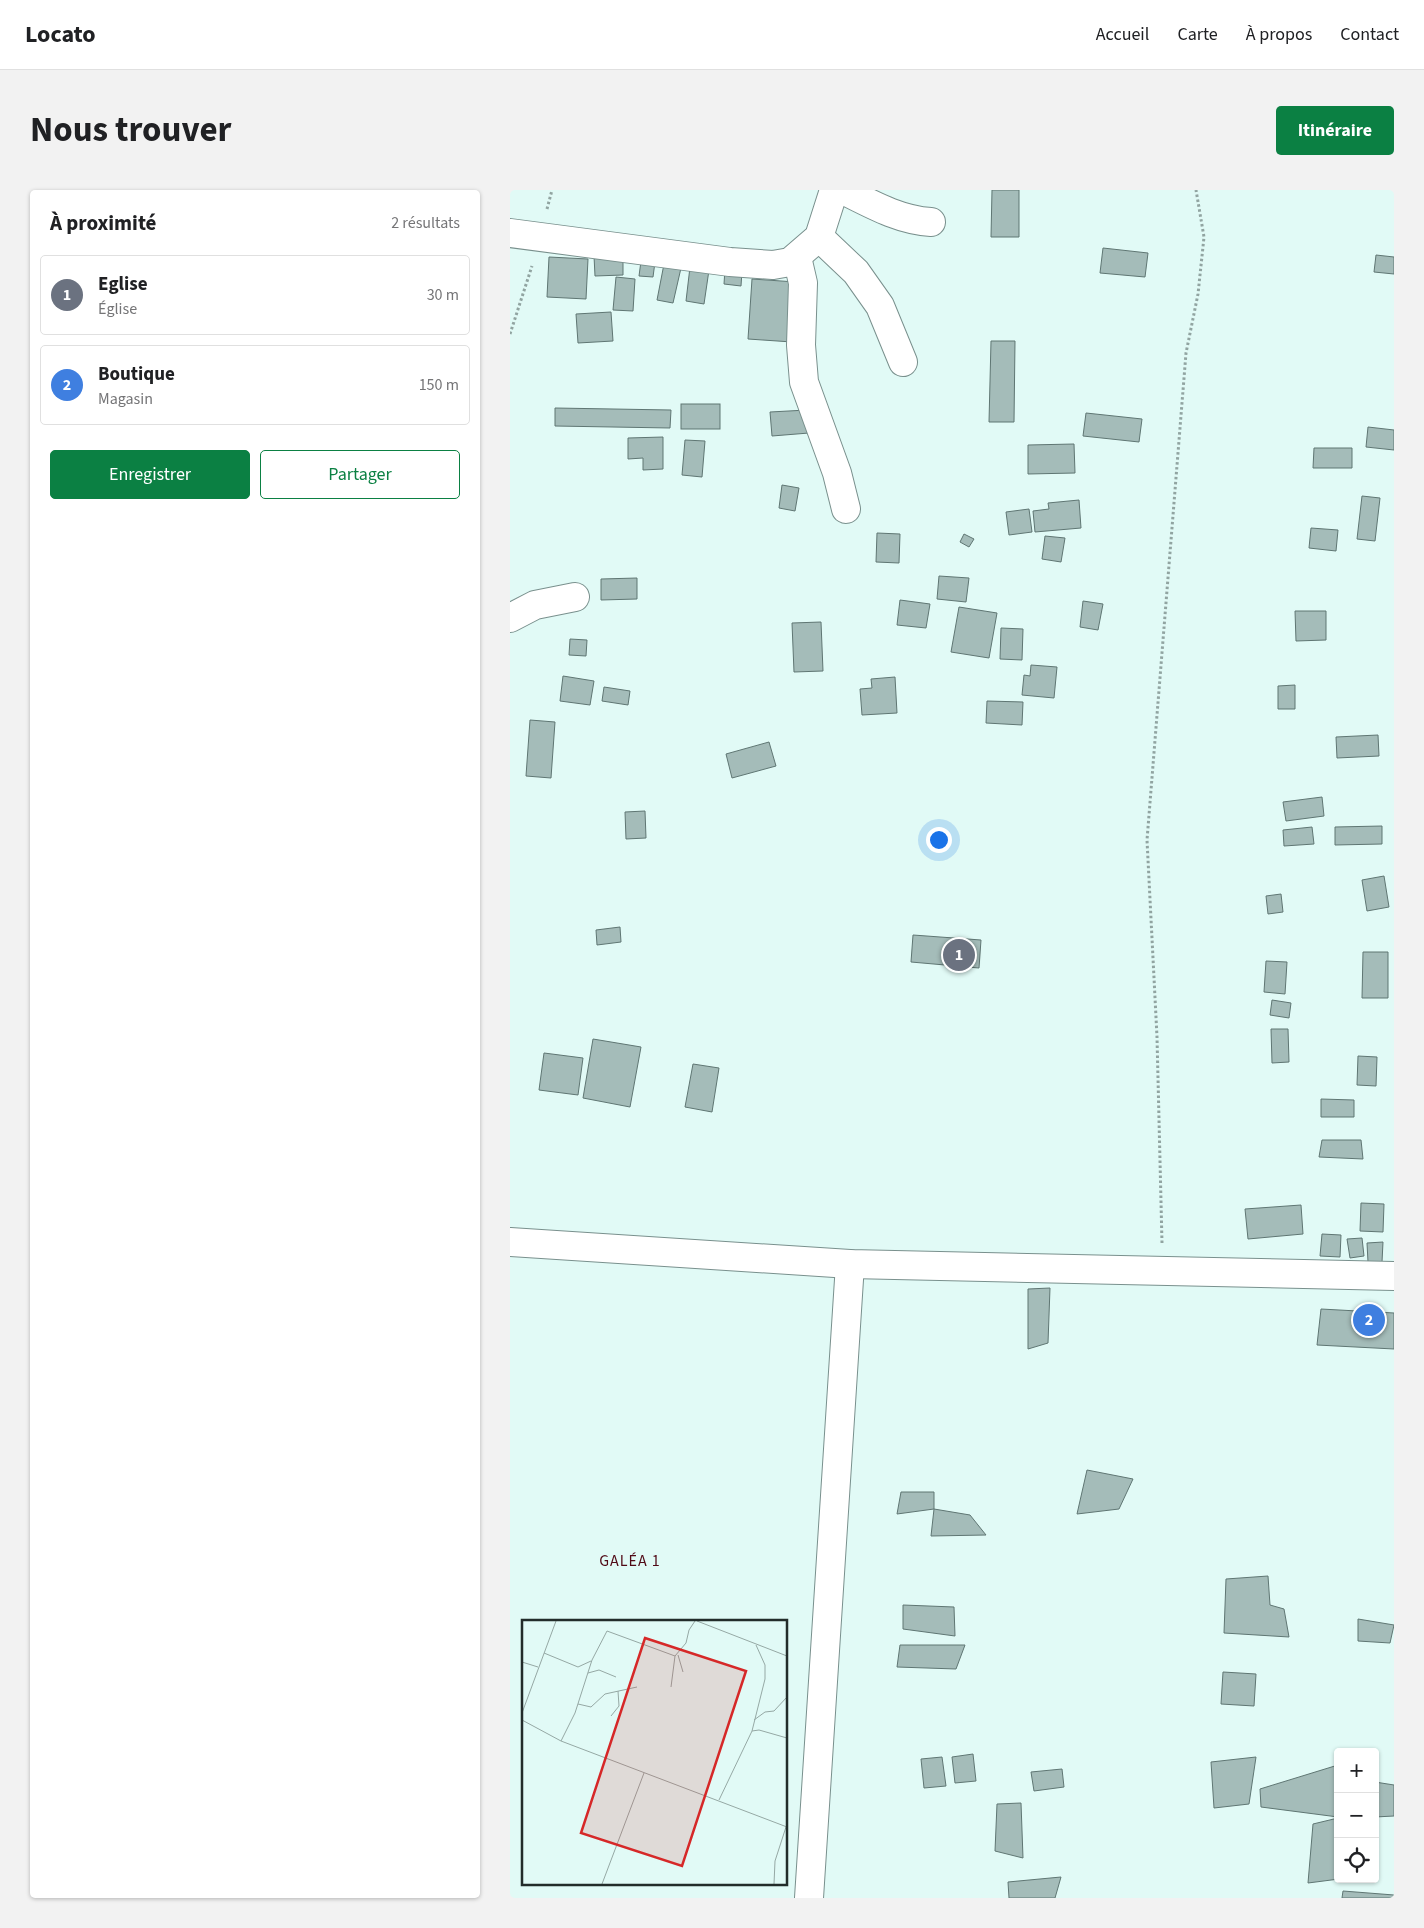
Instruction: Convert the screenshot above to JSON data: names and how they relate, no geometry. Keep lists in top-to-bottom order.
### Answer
{
  "districts": ["GALÉA 1"],
  "page": {
    "header": "Locato",
    "nav": [
      "Accueil",
      "Carte",
      "À propos",
      "Contact"
    ],
    "title": "Nous trouver",
    "buttons": [
      "Itinéraire",
      ["Enregistrer", "Partager"]
    ],
    "heading": ["À proximité", "2 résultats"],
    "list": [
      {
        "mark": "1",
        "name": "Eglise",
        "note": "Église",
        "value": "30 m"
      },
      {
        "mark": "2",
        "name": "Boutique",
        "note": "Magasin",
        "value": "150 m"
      }
    ],
    "pins": ["1", "2"],
    "map_buttons": ["+", "−"]
  }
}
